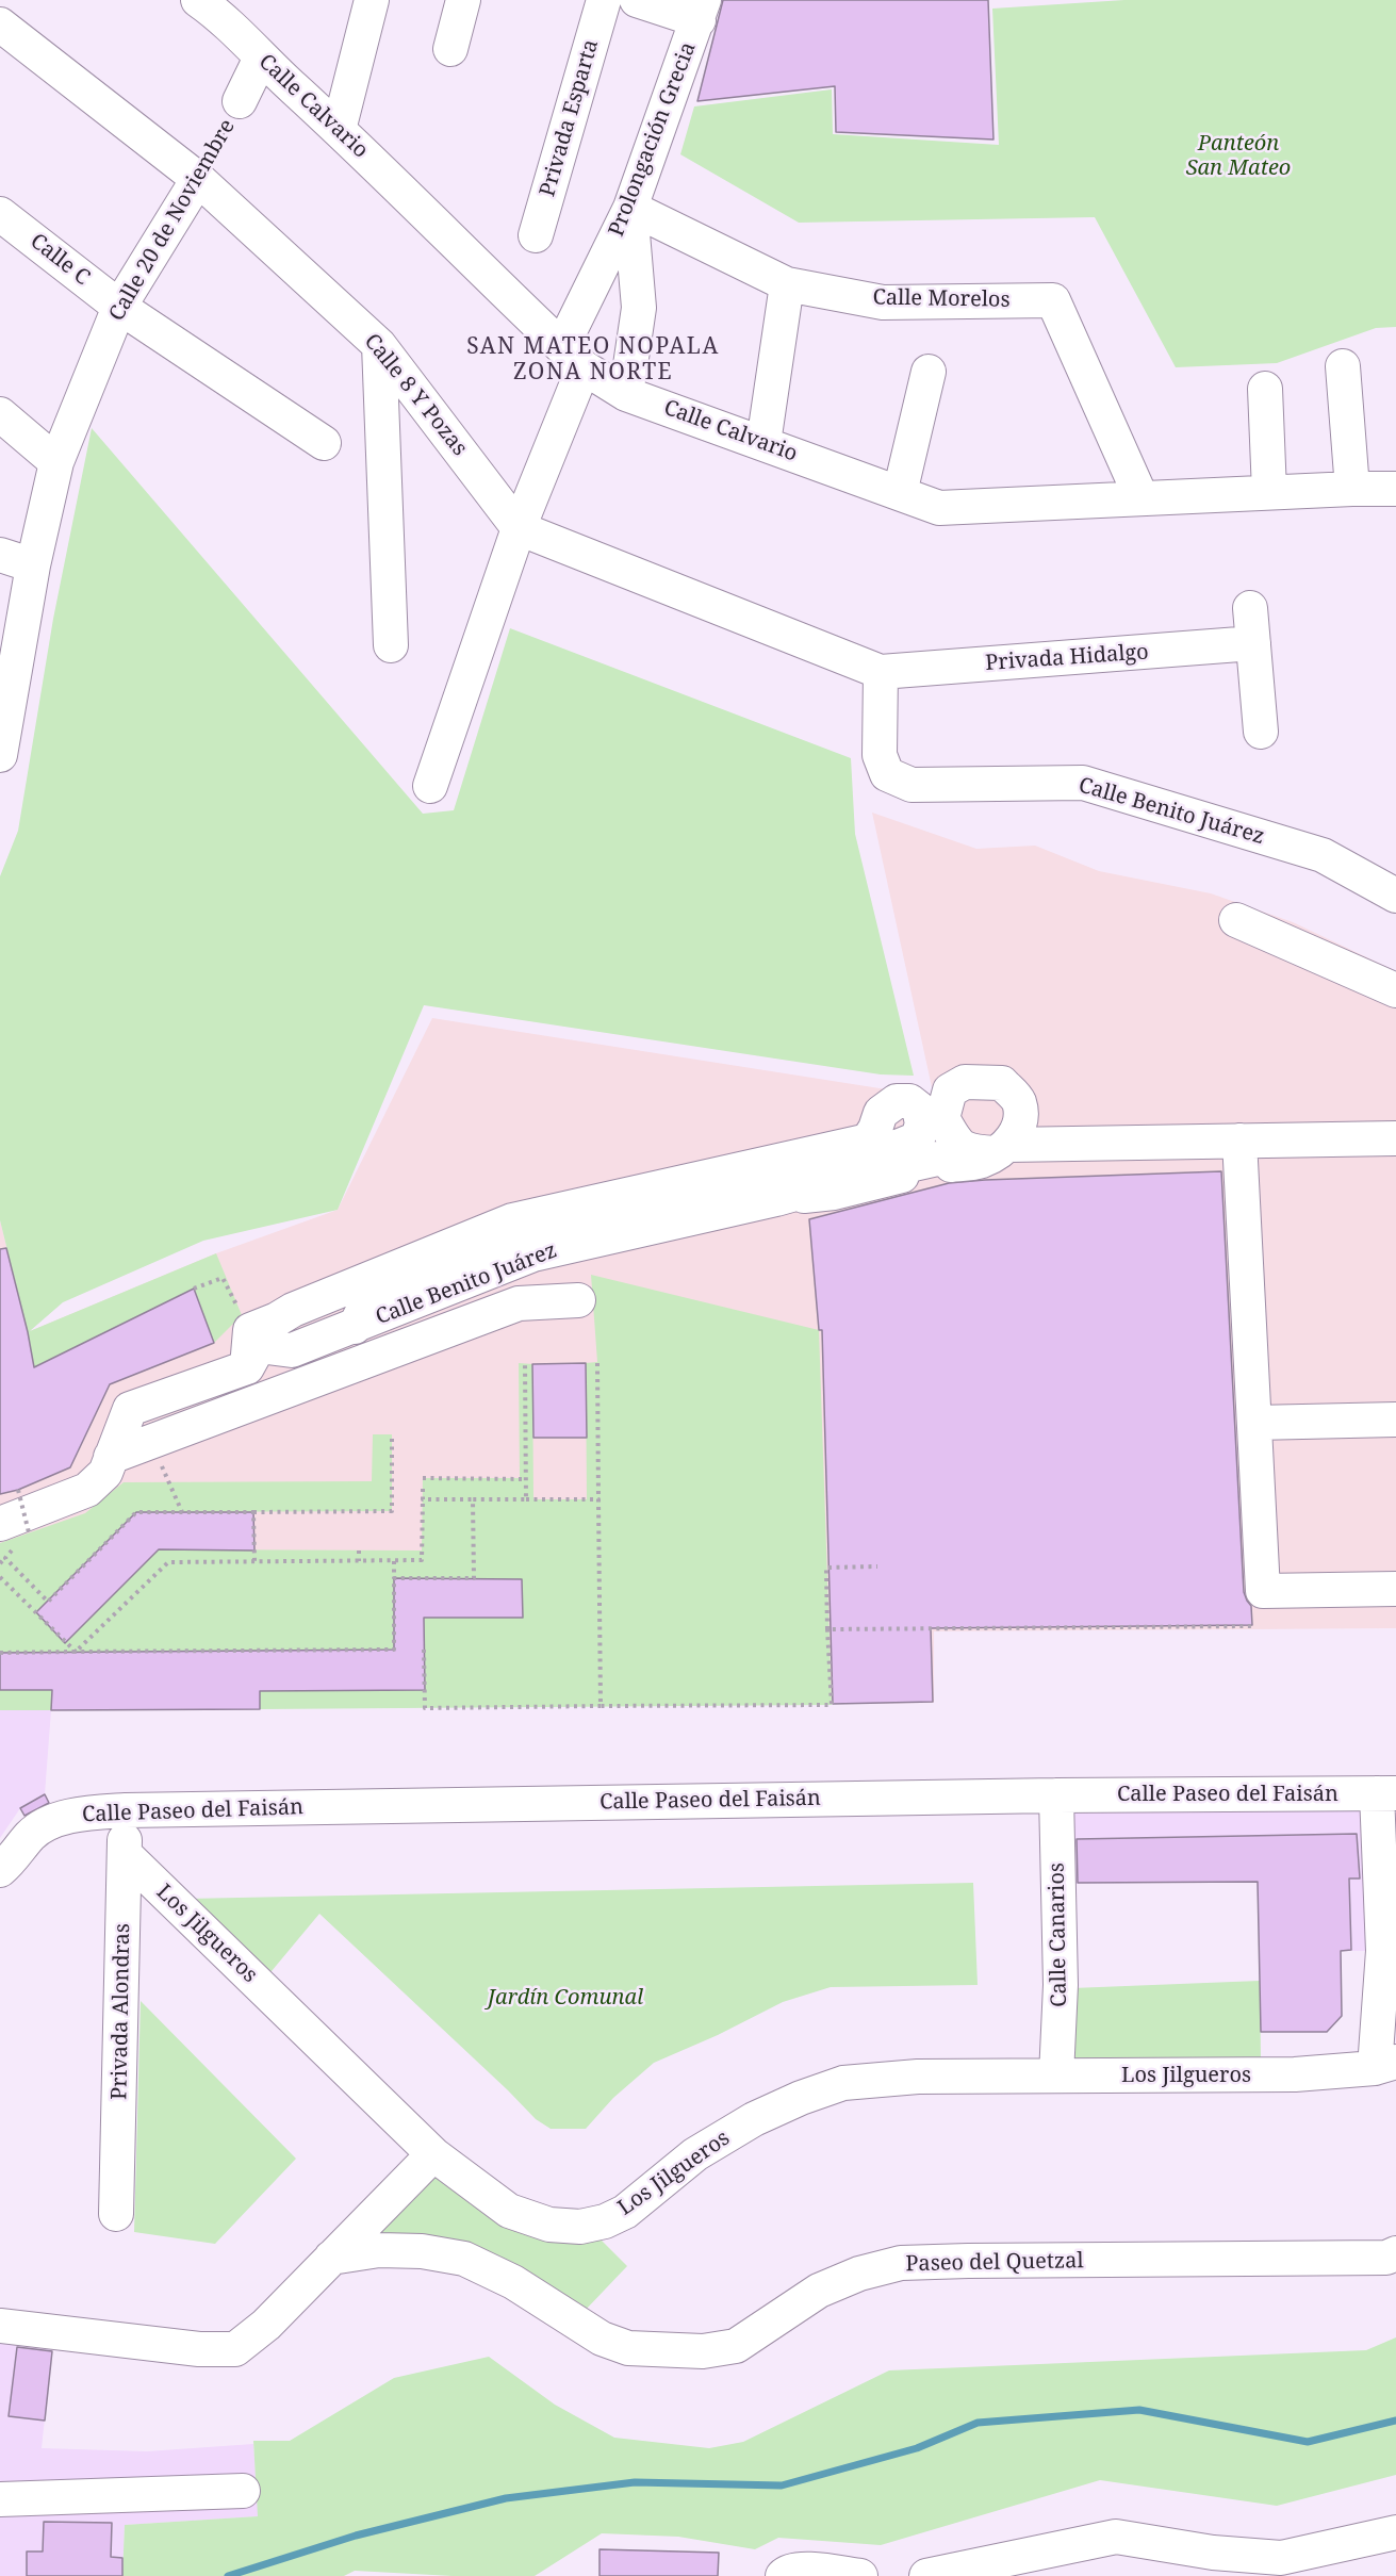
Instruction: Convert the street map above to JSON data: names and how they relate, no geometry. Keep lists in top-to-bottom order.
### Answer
{
  "streets": {
    "street": [
      "Calle Calvario",
      "Privada Esparta",
      "Prolongación Grecia",
      "Calle 20 de Noviembre",
      "Calle C",
      "Calle Morelos",
      "Calle 8 Y Pozas",
      "Privada Hidalgo",
      "Calle Benito Juárez",
      "Calle Paseo del Faisán",
      "Los Jilgueros",
      "Calle Canarios",
      "Privada Alondras",
      "Paseo del Quetzal"
    ]
  },
  "crossings": [
    ["Calle Calvario", "Prolongación Grecia"],
    ["Calle Calvario", "Calle 20 de Noviembre"],
    ["Calle Calvario", "Calle Morelos"],
    ["Prolongación Grecia", "Calle Morelos"],
    ["Prolongación Grecia", "Calle 8 Y Pozas"],
    ["Calle 20 de Noviembre", "Calle C"],
    ["Calle 20 de Noviembre", "Calle 8 Y Pozas"],
    ["Privada Hidalgo", "Calle Benito Juárez"],
    ["Calle Paseo del Faisán", "Calle Canarios"],
    ["Calle Paseo del Faisán", "Privada Alondras"],
    ["Los Jilgueros", "Calle Canarios"],
    ["Los Jilgueros", "Privada Alondras"]
  ],
  "districts": ["SAN MATEO NOPALA ZONA NORTE"],
  "parks": ["Panteón San Mateo", "Jardín Comunal"]
}
